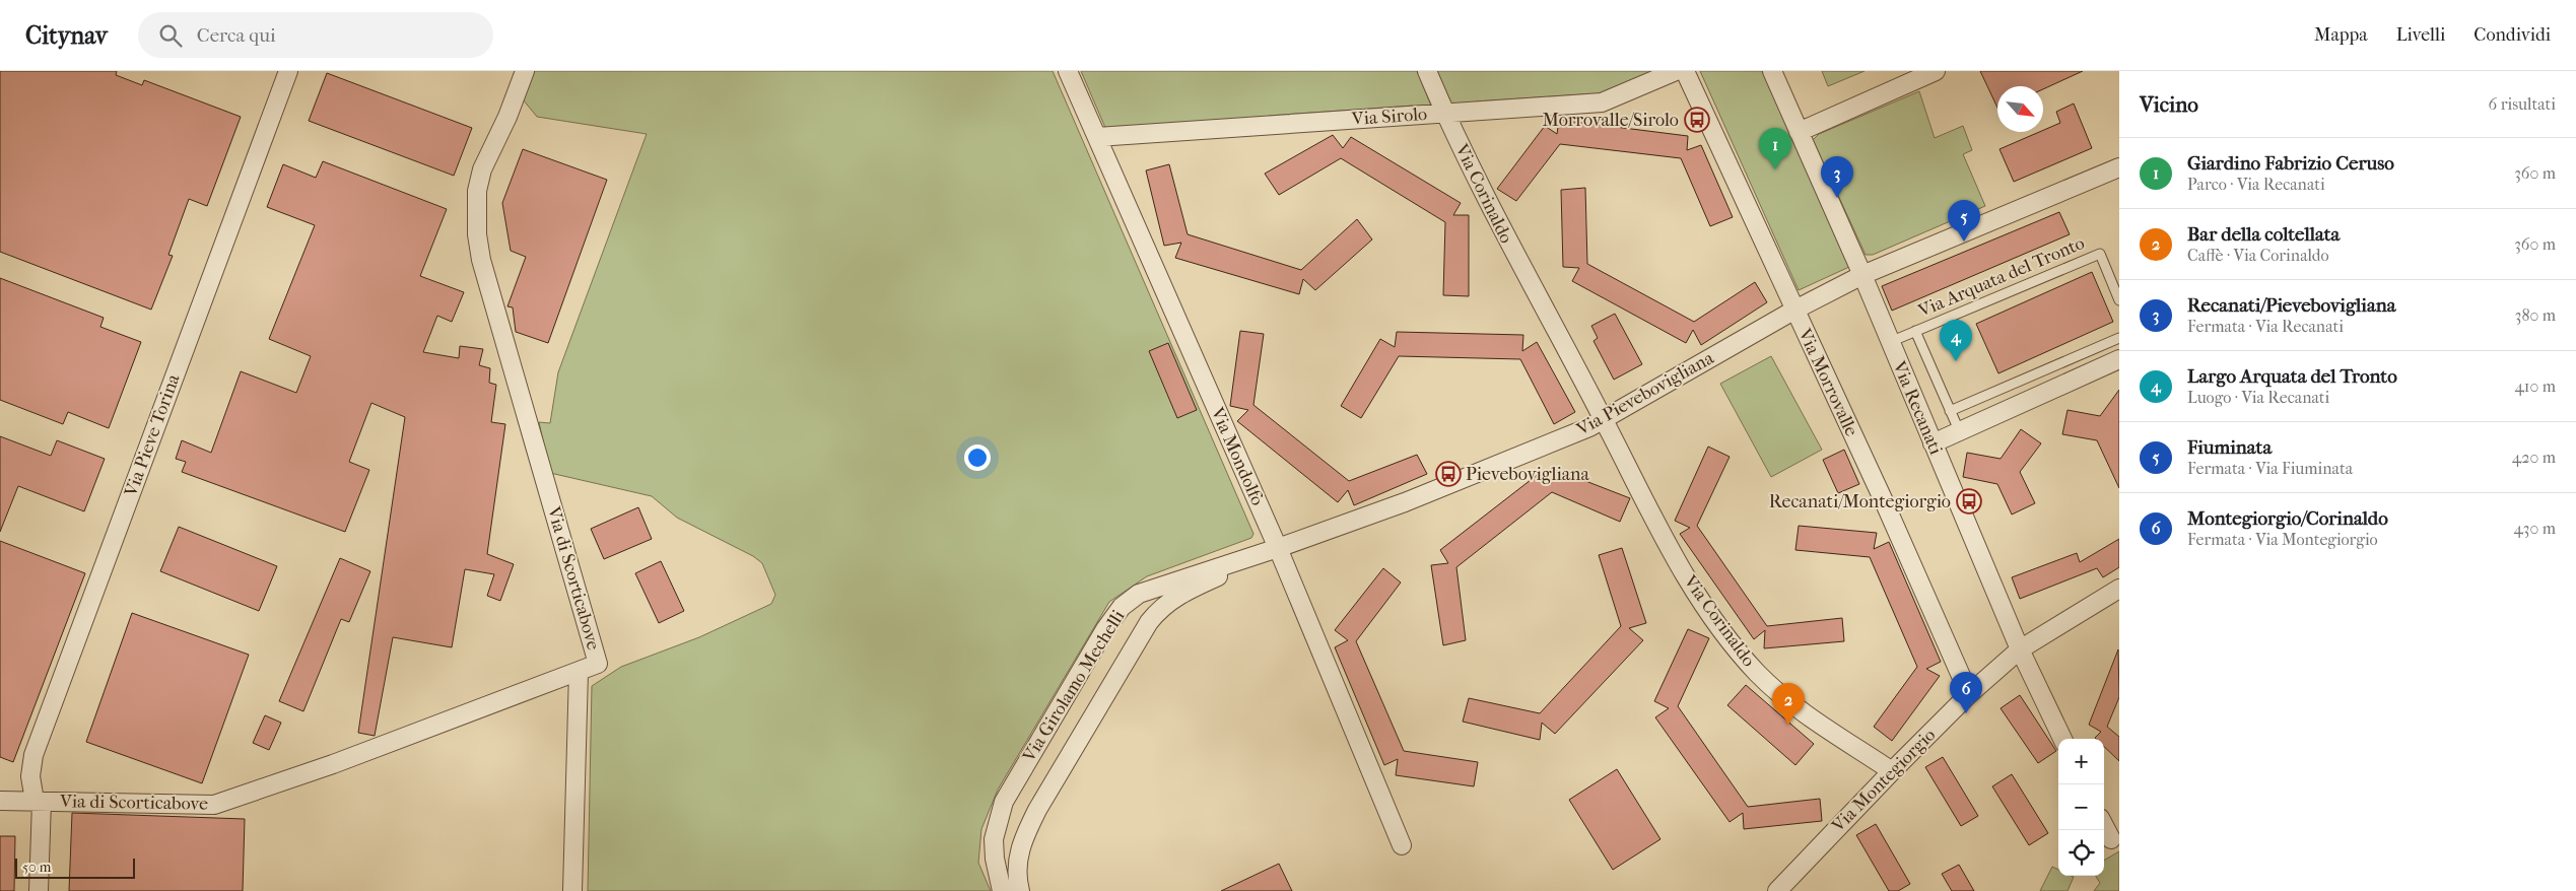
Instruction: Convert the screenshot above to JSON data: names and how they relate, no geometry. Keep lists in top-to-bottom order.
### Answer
{
  "streets": {
    "street": [
      "Via Sirolo",
      "Via Corinaldo",
      "Via Morrovalle",
      "Via Pievebovigliana",
      "Via Recanati",
      "Via Pieve Torina",
      "Via Mondolfo",
      "Via di Scorticabove",
      "Via Girolamo Mechelli",
      "Via Montegiorgio"
    ],
    "lane": ["Via Arquata del Tronto"]
  },
  "crossings": [
    ["Via Sirolo", "Via Corinaldo"],
    ["Via Sirolo", "Via Mondolfo"],
    ["Via Corinaldo", "Via Pievebovigliana"],
    ["Via Corinaldo", "Via Montegiorgio"],
    ["Via Arquata del Tronto", "Via Recanati"],
    ["Via Morrovalle", "Via Pievebovigliana"],
    ["Via Morrovalle", "Via Montegiorgio"],
    ["Via Pievebovigliana", "Via Recanati"],
    ["Via Pievebovigliana", "Via Mondolfo"],
    ["Via Pievebovigliana", "Via Girolamo Mechelli"],
    ["Via Recanati", "Via Montegiorgio"],
    ["Via Pieve Torina", "Via di Scorticabove"],
    ["Via Mondolfo", "Via Girolamo Mechelli"]
  ],
  "places": {
    "bus stop": ["Morrovalle/Sirolo", "Pievebovigliana", "Recanati/Montegiorgio"]
  },
  "scale_bar": "50 m",
  "north": "bottom right",
  "page": {
    "header": "Citynav",
    "search": "Cerca qui",
    "nav": ["Mappa", "Livelli", "Condividi"],
    "heading": ["Vicino", "6 risultati"],
    "pins": [
      "1",
      "3",
      "5",
      "4",
      "6",
      "2"
    ],
    "list": [
      {
        "mark": "1",
        "name": "Giardino Fabrizio Ceruso",
        "note": "Parco · Via Recanati",
        "value": "360 m"
      },
      {
        "mark": "2",
        "name": "Bar della coltellata",
        "note": "Caffè · Via Corinaldo",
        "value": "360 m"
      },
      {
        "mark": "3",
        "name": "Recanati/Pievebovigliana",
        "note": "Fermata · Via Recanati",
        "value": "380 m"
      },
      {
        "mark": "4",
        "name": "Largo Arquata del Tronto",
        "note": "Luogo · Via Recanati",
        "value": "410 m"
      },
      {
        "mark": "5",
        "name": "Fiuminata",
        "note": "Fermata · Via Fiuminata",
        "value": "420 m"
      },
      {
        "mark": "6",
        "name": "Montegiorgio/Corinaldo",
        "note": "Fermata · Via Montegiorgio",
        "value": "430 m"
      }
    ],
    "map_buttons": ["+", "−"],
    "scale": "50 m"
  }
}
